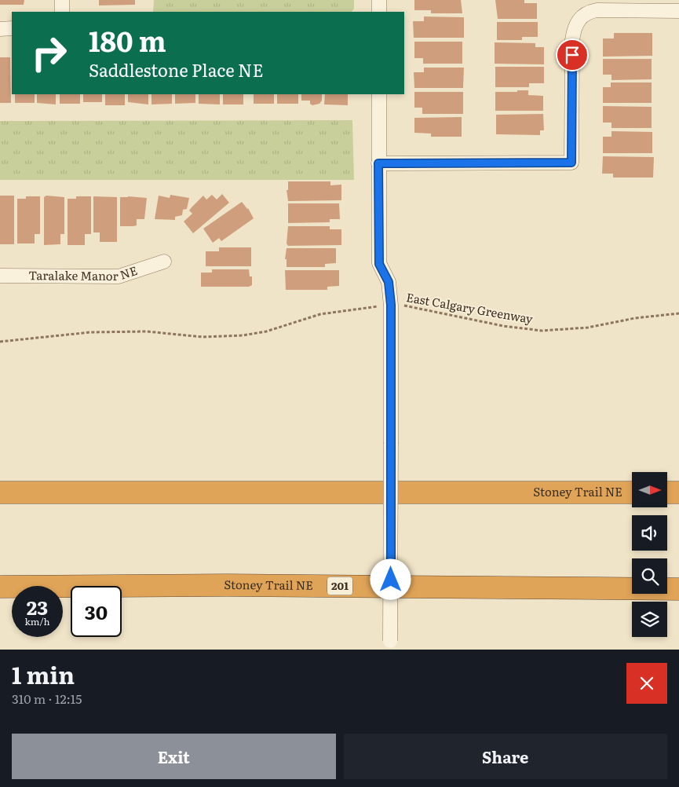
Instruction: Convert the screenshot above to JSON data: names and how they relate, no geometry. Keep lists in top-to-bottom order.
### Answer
{
  "streets": {
    "highway": ["Stoney Trail NE", "201"],
    "street": ["Taralake Manor NE"],
    "path": ["East Calgary Greenway"]
  },
  "north": "right",
  "page": {
    "turn": ["180 m", "Saddlestone Place NE"],
    "speed": "23 km/h",
    "limit": "30",
    "heading": ["1 min", "310 m · 12:15"],
    "buttons": ["Exit", "Share"]
  }
}
